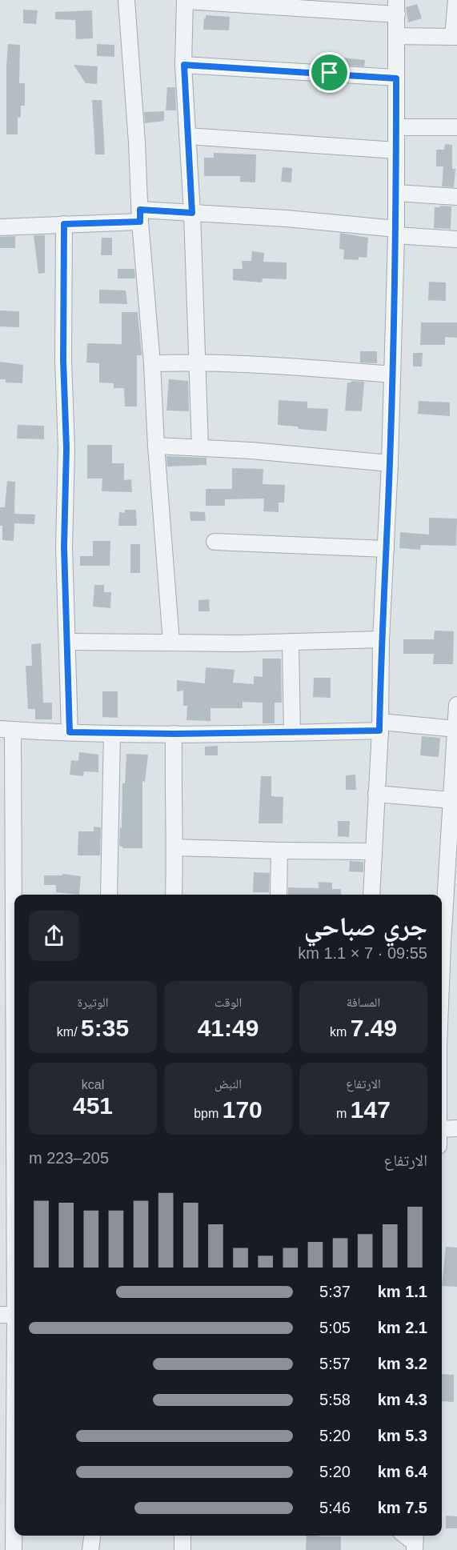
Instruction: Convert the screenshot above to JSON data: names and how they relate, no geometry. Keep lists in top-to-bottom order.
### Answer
{
  "page": {
    "heading": ["جري صباحي", "09:55 · 7 × 1.1 km"],
    "stats": [
      ["المسافة", "7.49 km"],
      ["الوقت", "41:49"],
      ["الوتيرة", "5:35 /km"],
      ["الارتفاع", "147 m"],
      ["النبض", "170 bpm"],
      ["kcal", "451"]
    ],
    "chart": ["الارتفاع", "205–223 m"],
    "list": [
      {
        "name": "1.1 km",
        "note": "5:37"
      },
      {
        "name": "2.1 km",
        "note": "5:05"
      },
      {
        "name": "3.2 km",
        "note": "5:57"
      },
      {
        "name": "4.3 km",
        "note": "5:58"
      },
      {
        "name": "5.3 km",
        "note": "5:20"
      },
      {
        "name": "6.4 km",
        "note": "5:20"
      },
      {
        "name": "7.5 km",
        "note": "5:46"
      }
    ]
  }
}
